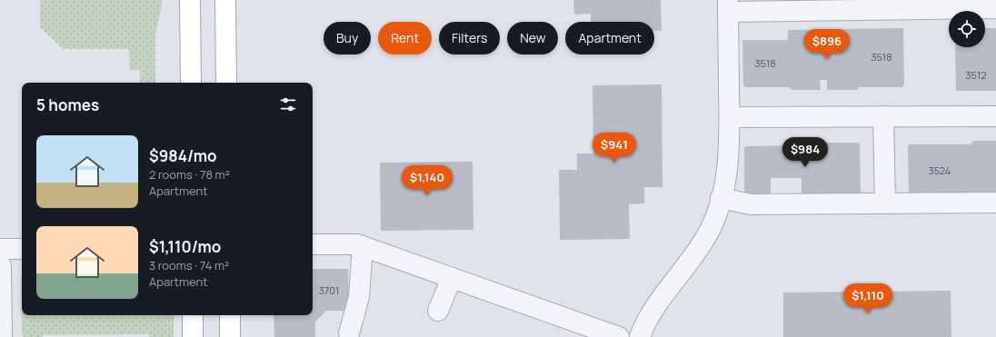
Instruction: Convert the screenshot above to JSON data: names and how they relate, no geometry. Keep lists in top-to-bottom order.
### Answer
{
  "house_numbers": [
    "3518",
    "3518",
    "3512",
    "3524",
    "3701"
  ],
  "page": {
    "chip": [
      "Buy",
      "Rent",
      "Filters",
      "New",
      "Apartment"
    ],
    "price": [
      "$896",
      "$941",
      "$984",
      "$1,140",
      "$1,110"
    ],
    "heading": "5 homes",
    "list": [
      {
        "name": "$984/mo",
        "note": "2 rooms · 78 m² · Apartment"
      },
      {
        "name": "$1,110/mo",
        "note": "3 rooms · 74 m² · Apartment"
      }
    ]
  }
}
